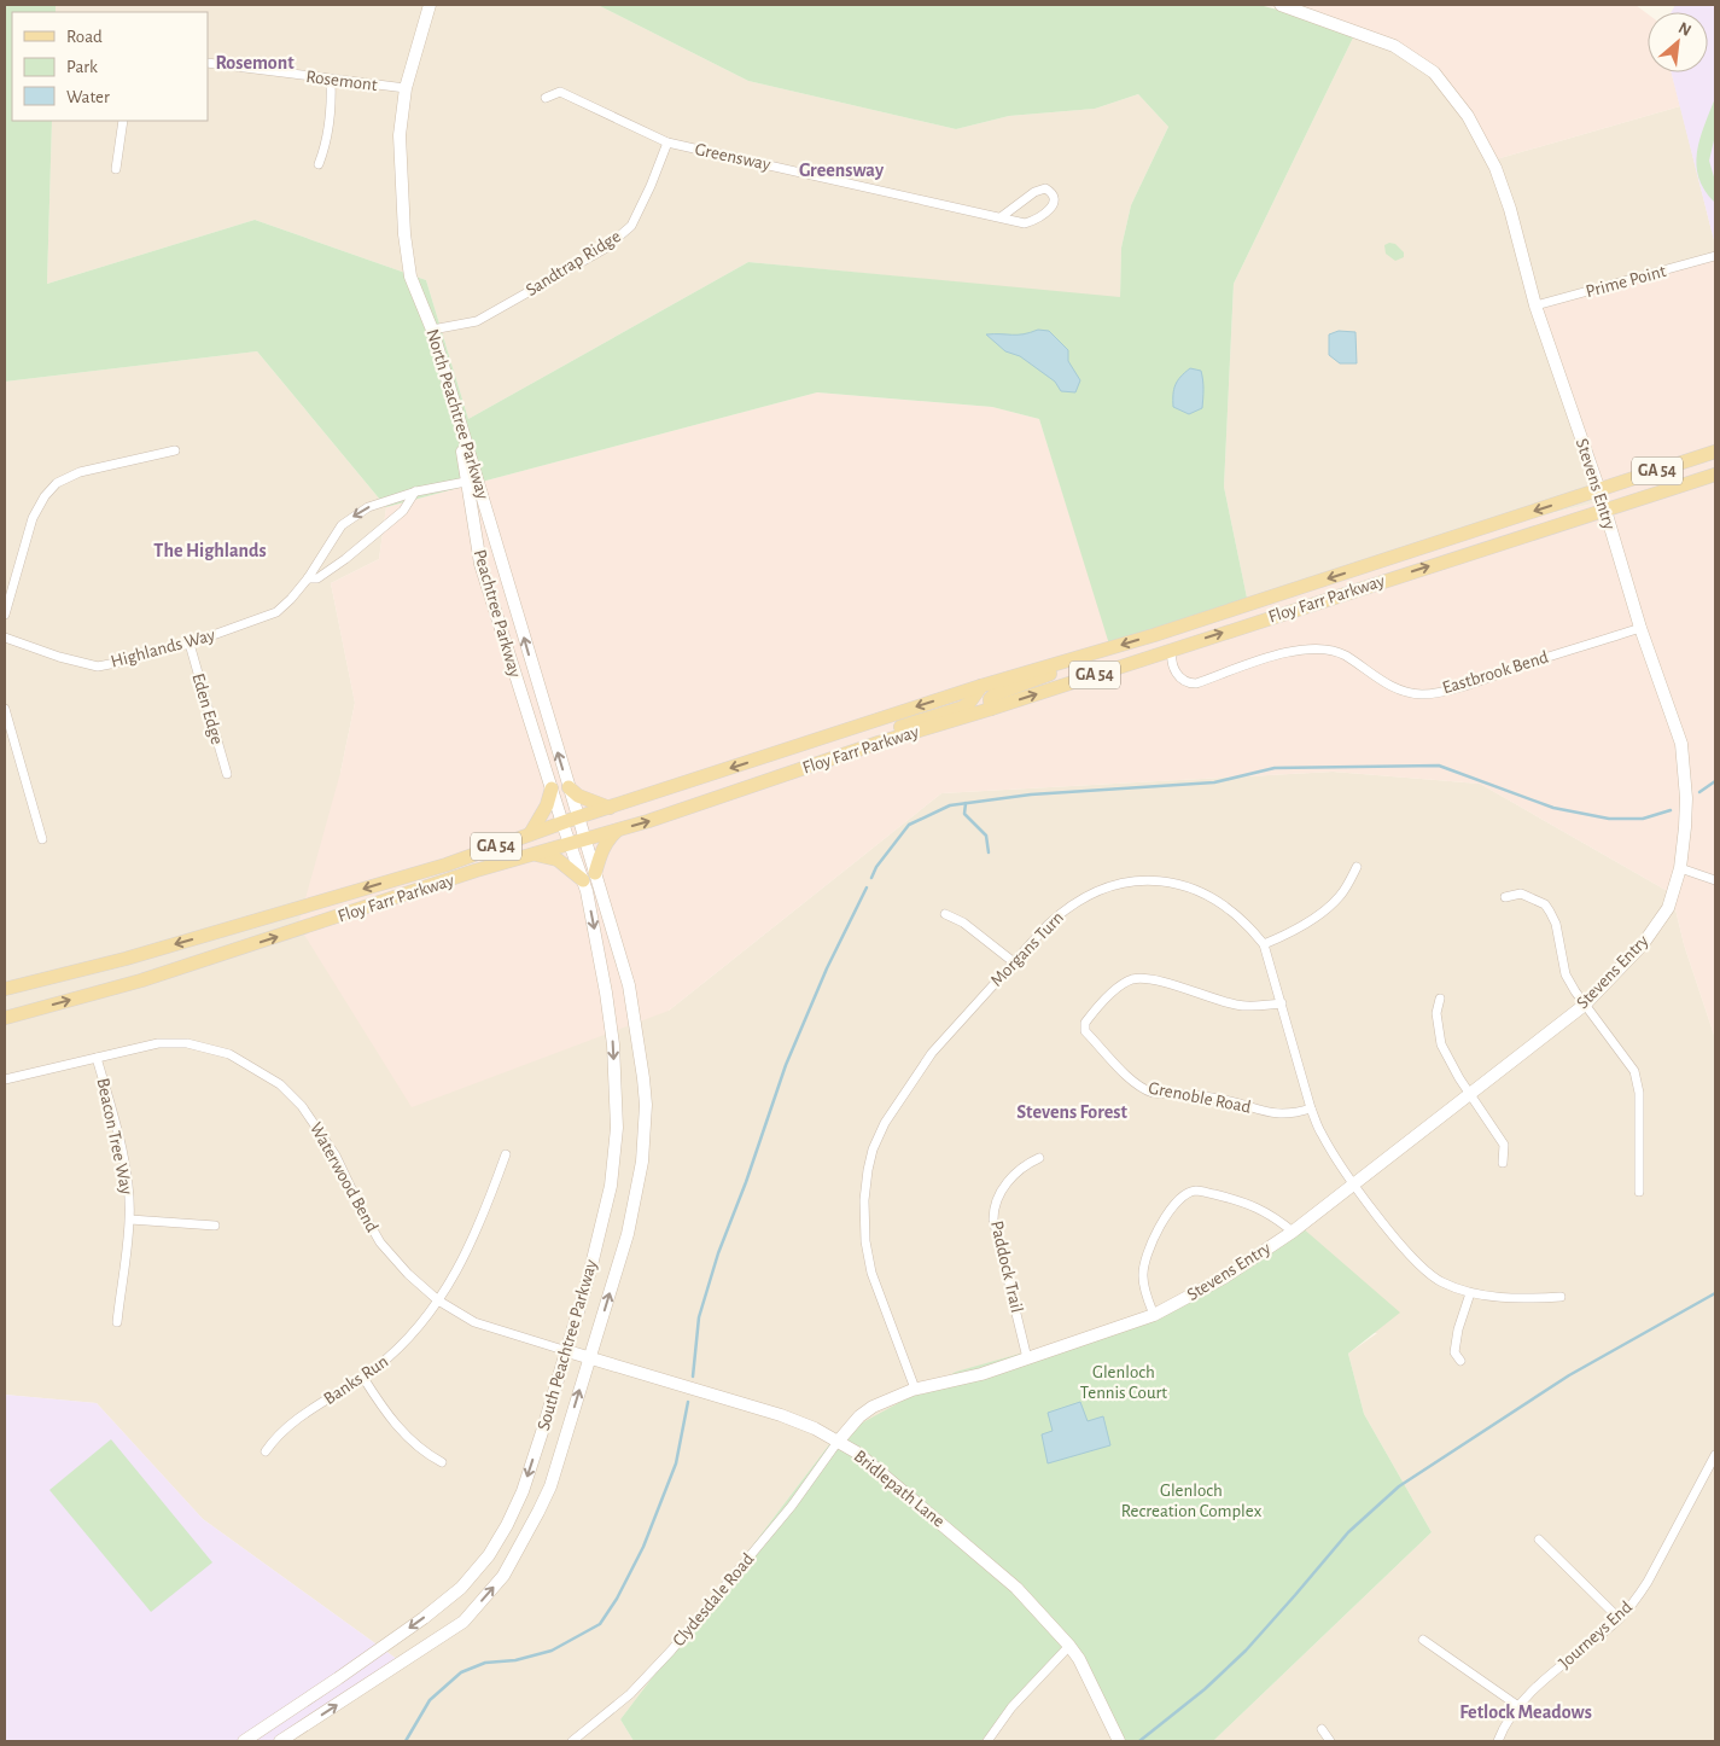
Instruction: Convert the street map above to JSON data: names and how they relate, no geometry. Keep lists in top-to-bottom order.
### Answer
{
  "streets": {
    "main road": ["GA 54", "Floy Farr Parkway"],
    "street": [
      "Rosemont",
      "Greensway",
      "Sandtrap Ridge",
      "Prime Point",
      "North Peachtree Parkway",
      "Stevens Entry",
      "Peachtree Parkway",
      "Highlands Way",
      "Eastbrook Bend",
      "Eden Edge",
      "Morgans Turn",
      "Grenoble Road",
      "Beacon Tree Way",
      "Waterwood Bend",
      "Paddock Trail",
      "South Peachtree Parkway",
      "Banks Run",
      "Bridlepath Lane",
      "Clydesdale Road",
      "Journeys End"
    ]
  },
  "crossings": [
    ["Rosemont", "North Peachtree Parkway"],
    ["Greensway", "Sandtrap Ridge"],
    ["Sandtrap Ridge", "North Peachtree Parkway"],
    ["Prime Point", "Stevens Entry"],
    ["North Peachtree Parkway", "Floy Farr Parkway"],
    ["North Peachtree Parkway", "Peachtree Parkway"],
    ["North Peachtree Parkway", "Highlands Way"],
    ["Stevens Entry", "Floy Farr Parkway"],
    ["Stevens Entry", "Eastbrook Bend"],
    ["Stevens Entry", "Morgans Turn"],
    ["Stevens Entry", "Paddock Trail"],
    ["Stevens Entry", "Bridlepath Lane"],
    ["Stevens Entry", "Clydesdale Road"],
    ["Floy Farr Parkway", "Eastbrook Bend"],
    ["Floy Farr Parkway", "South Peachtree Parkway"],
    ["Peachtree Parkway", "Highlands Way"],
    ["Highlands Way", "Eden Edge"],
    ["Morgans Turn", "Grenoble Road"],
    ["Beacon Tree Way", "Waterwood Bend"],
    ["Waterwood Bend", "South Peachtree Parkway"],
    ["Waterwood Bend", "Banks Run"],
    ["Waterwood Bend", "Bridlepath Lane"],
    ["South Peachtree Parkway", "Bridlepath Lane"],
    ["Bridlepath Lane", "Clydesdale Road"]
  ],
  "one_way": ["North Peachtree Parkway"],
  "districts": [
    "Rosemont",
    "Greensway",
    "The Highlands",
    "Stevens Forest",
    "Fetlock Meadows"
  ],
  "parks": ["Glenloch Tennis Court", "Glenloch Recreation Complex"],
  "legend": ["Road", "Park", "Water"],
  "north": "top right"
}
